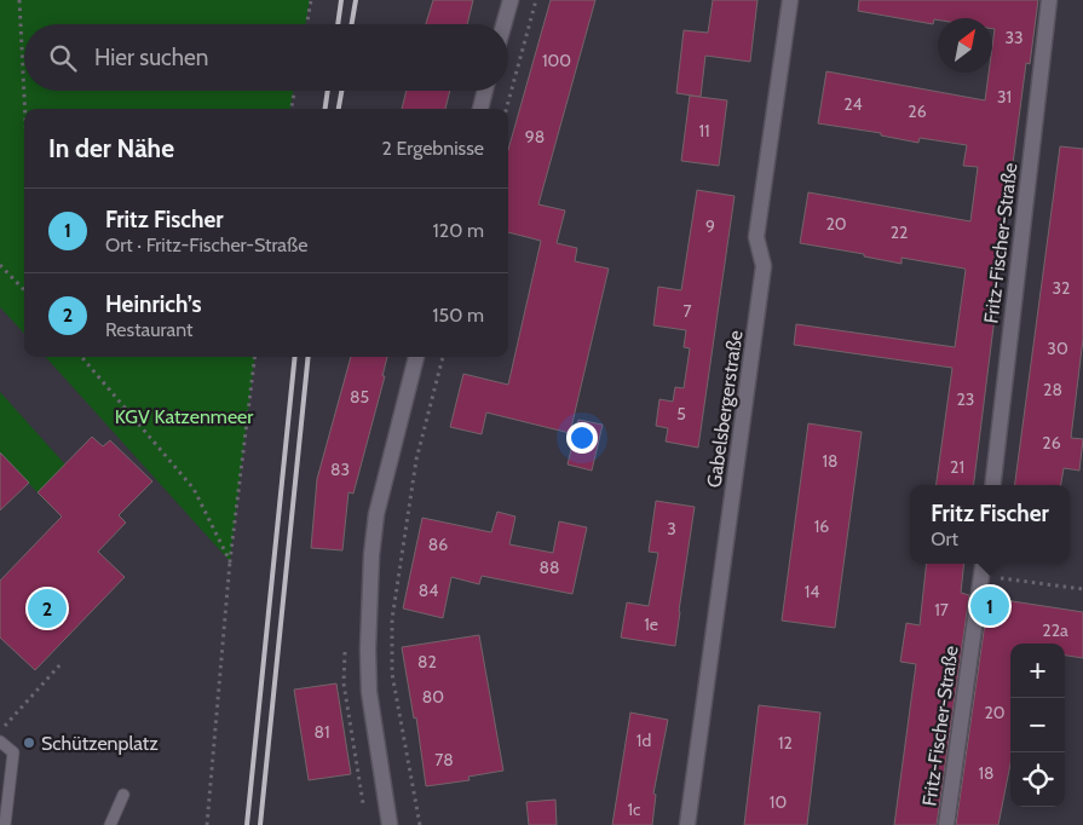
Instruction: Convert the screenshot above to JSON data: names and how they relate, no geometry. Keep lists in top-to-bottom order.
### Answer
{
  "streets": {
    "street": ["Fritz-Fischer-Straße", "Gabelsbergerstraße"]
  },
  "parks": ["KGV Katzenmeer"],
  "places": ["Schützenplatz"],
  "house_numbers": [
    "33",
    "100",
    "31",
    "24",
    "26",
    "11",
    "98",
    "20",
    "9",
    "22",
    "32",
    "7",
    "30",
    "28",
    "85",
    "23",
    "5",
    "26",
    "18",
    "21",
    "83",
    "16",
    "3",
    "86",
    "88",
    "84",
    "14",
    "17",
    "1e",
    "22a",
    "82",
    "80",
    "20",
    "81",
    "1d",
    "12",
    "78",
    "18",
    "10",
    "1c"
  ],
  "north": "top right",
  "page": {
    "search": "Hier suchen",
    "heading": ["In der Nähe", "2 Ergebnisse"],
    "list": [
      {
        "mark": "1",
        "name": "Fritz Fischer",
        "note": "Ort · Fritz-Fischer-Straße",
        "value": "120 m"
      },
      {
        "mark": "2",
        "name": "Heinrich’s",
        "note": "Restaurant",
        "value": "150 m"
      }
    ],
    "popup": ["Fritz Fischer", "Ort"],
    "pins": ["1", "2"],
    "map_buttons": ["+", "−"]
  }
}
